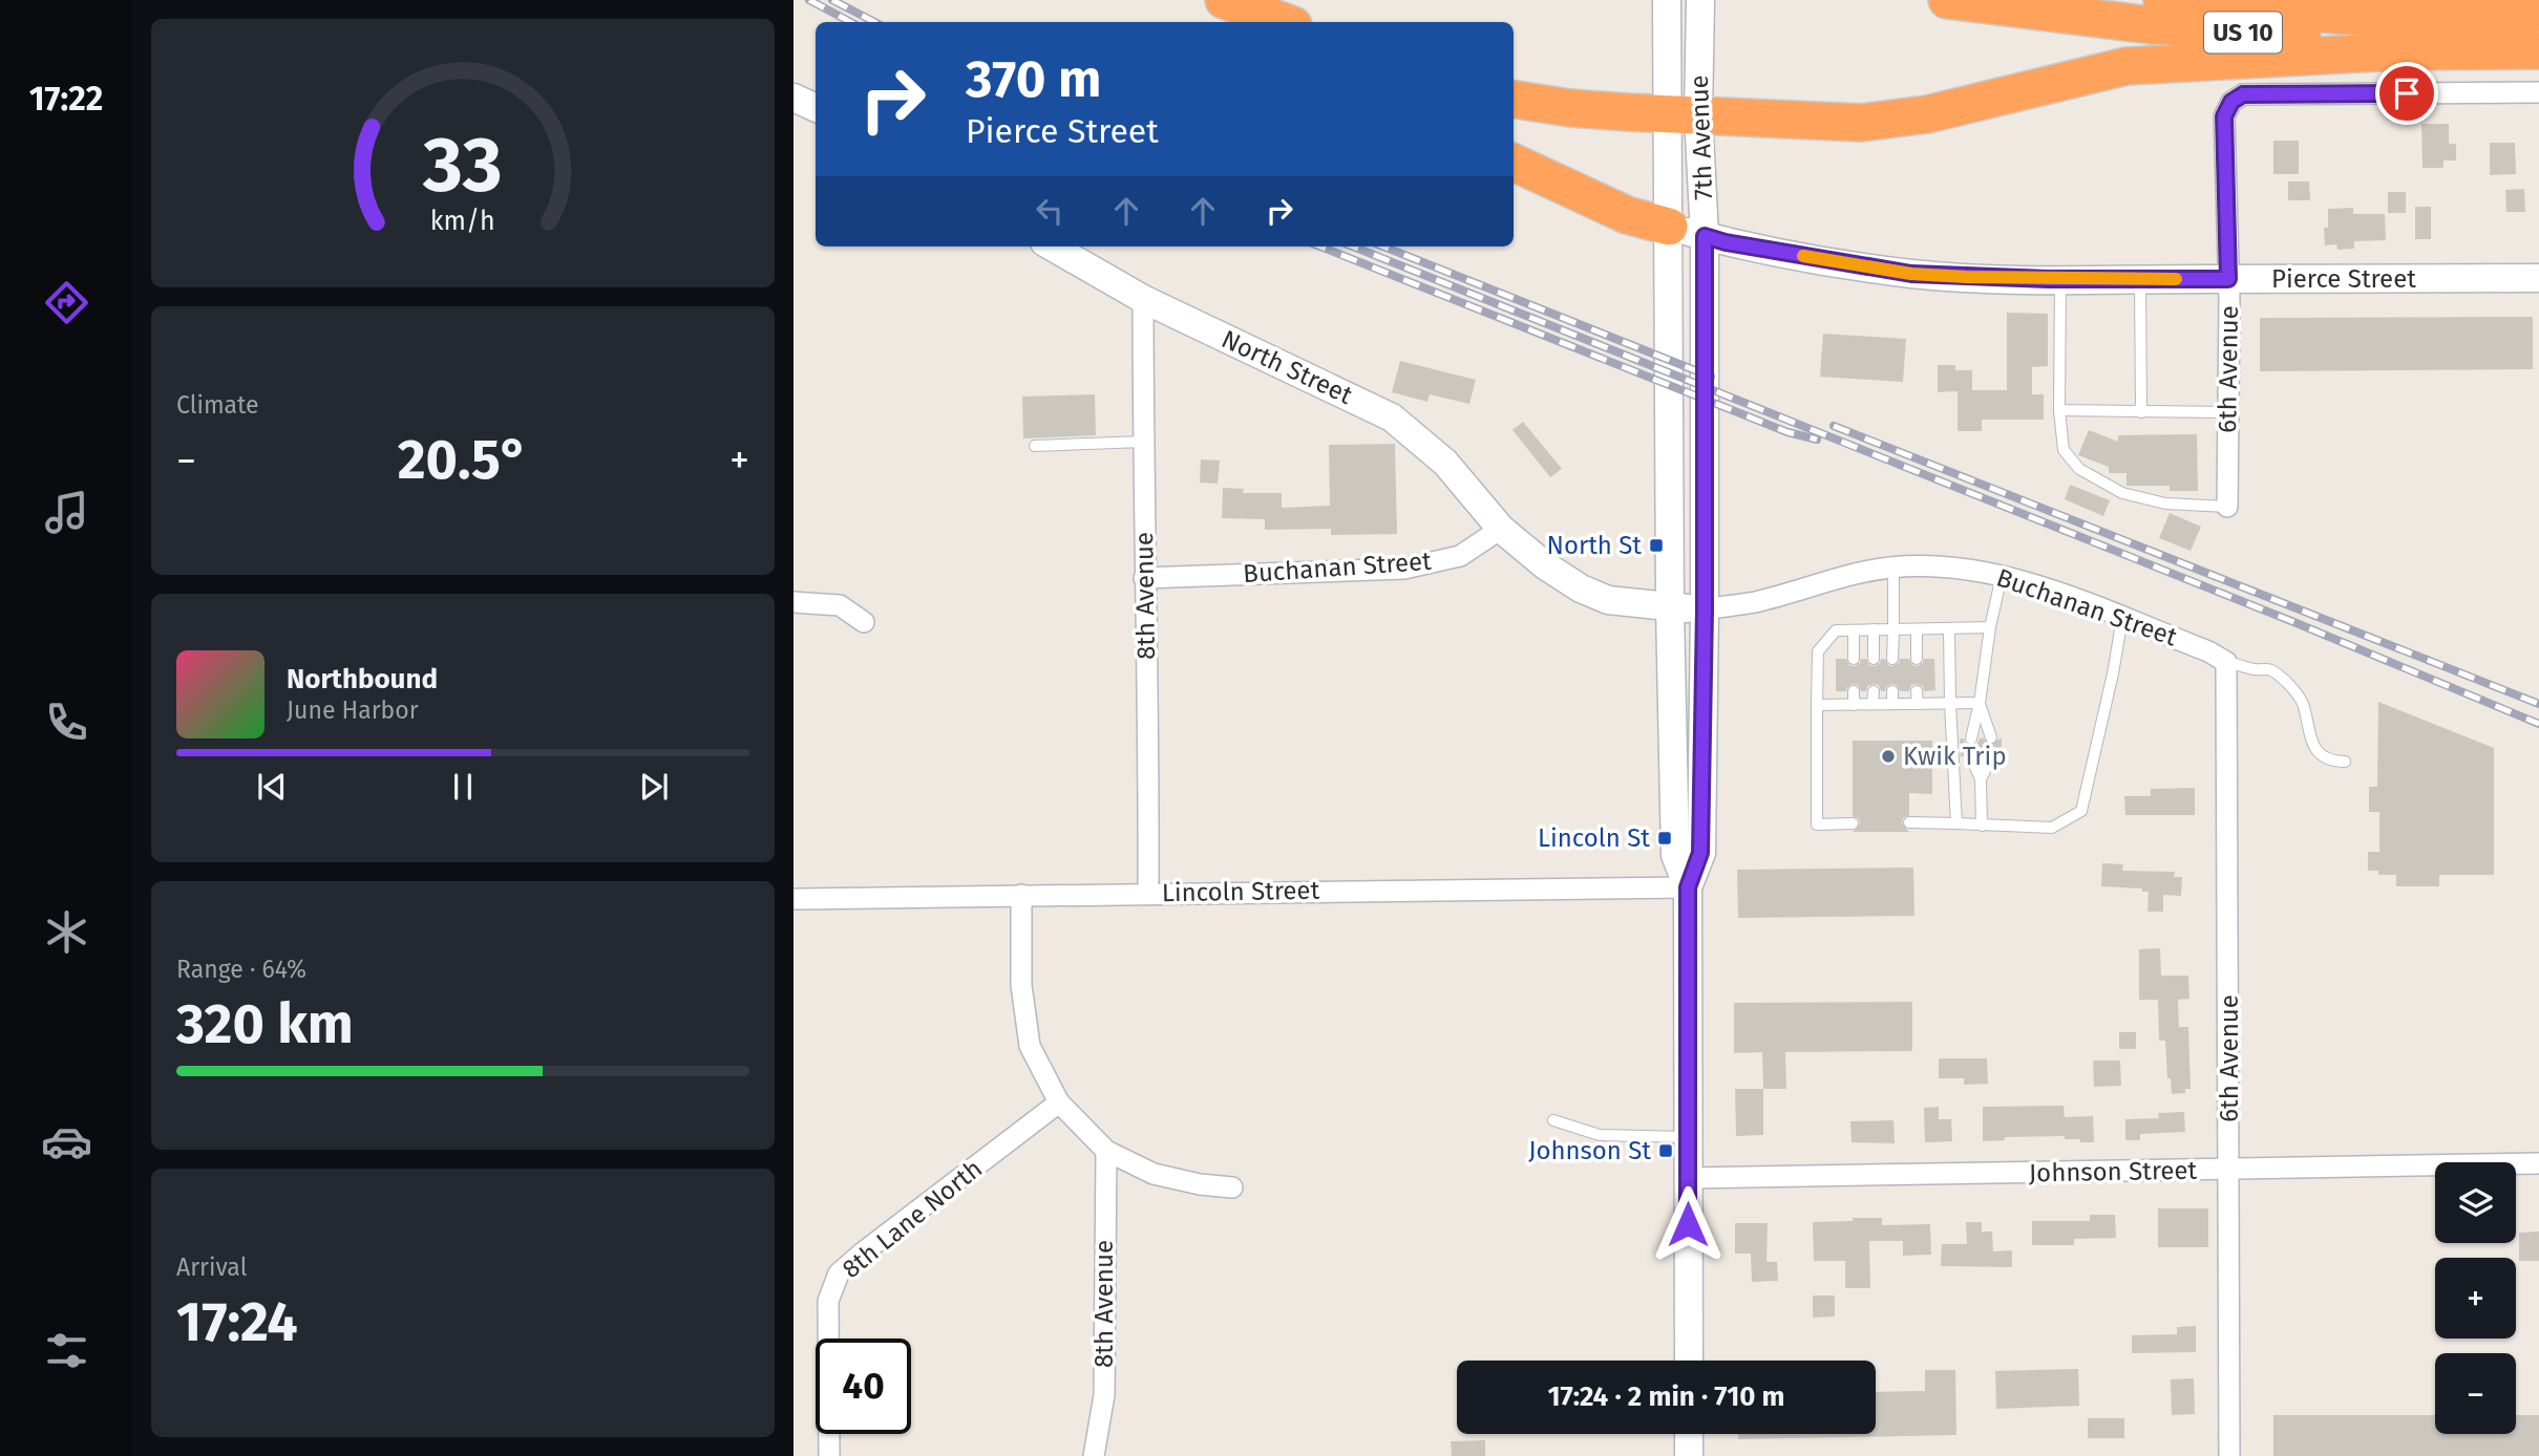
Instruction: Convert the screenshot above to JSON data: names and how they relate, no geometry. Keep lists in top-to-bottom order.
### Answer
{
  "streets": {
    "highway": ["US 10"],
    "street": [
      "7th Avenue",
      "Pierce Street",
      "North Street",
      "6th Avenue",
      "Buchanan Street",
      "8th Avenue",
      "Lincoln Street",
      "Johnson Street",
      "8th Lane North"
    ]
  },
  "crossings": [
    ["7th Avenue", "Pierce Street"],
    ["7th Avenue", "Buchanan Street"],
    ["7th Avenue", "Lincoln Street"],
    ["7th Avenue", "Johnson Street"],
    ["Pierce Street", "6th Avenue"],
    ["North Street", "Buchanan Street"],
    ["North Street", "8th Avenue"],
    ["6th Avenue", "Buchanan Street"],
    ["6th Avenue", "Johnson Street"],
    ["Buchanan Street", "8th Avenue"],
    ["8th Avenue", "Lincoln Street"]
  ],
  "places": {
    "transit": ["North St", "Lincoln St", "Johnson St"],
    "other": ["Kwik Trip"]
  },
  "page": {
    "tabs": "17:22",
    "turn": ["370 m", "Pierce Street"],
    "tile": [
      "Climate",
      ["Range · 64%", "320 km"],
      ["Arrival", "17:24"]
    ],
    "heat": ["−", "20.5°", "+"],
    "song": ["Northbound", "June Harbor"],
    "map_buttons": ["+", "−"],
    "limit": "40",
    "trip": "17:24 · 2 min · 710 m",
    "gauge": ["33", "km/h"]
  }
}
